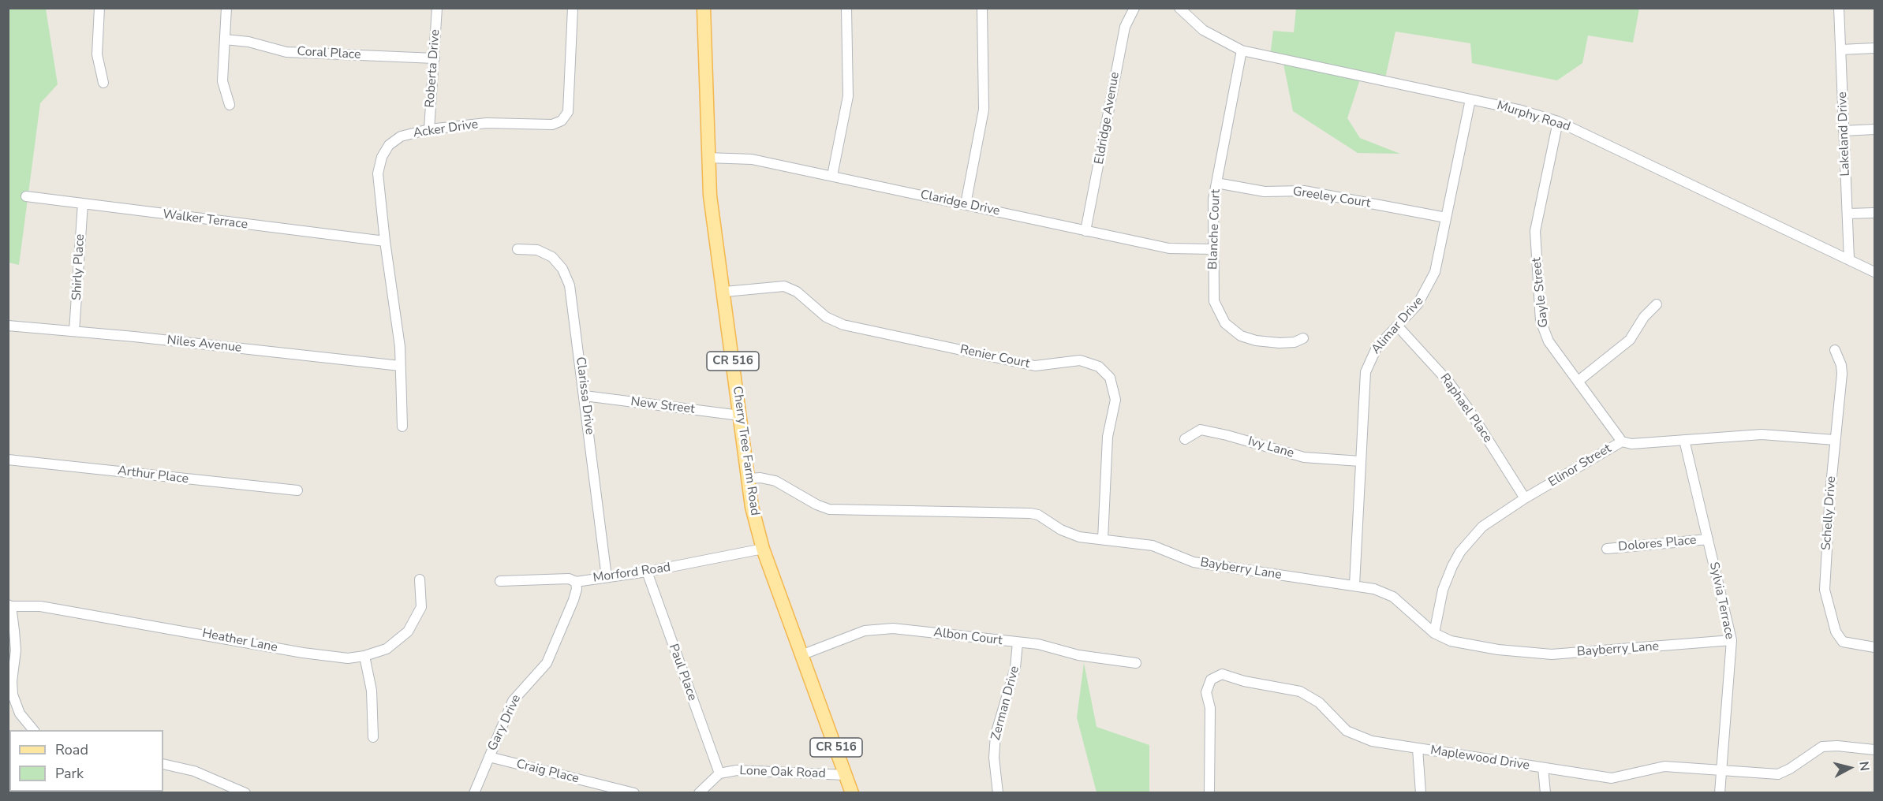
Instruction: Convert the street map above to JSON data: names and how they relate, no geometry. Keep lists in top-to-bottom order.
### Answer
{
  "streets": {
    "main road": ["CR 516", "Cherry Tree Farm Road"],
    "street": [
      "Coral Place",
      "Roberta Drive",
      "Murphy Road",
      "Eldridge Avenue",
      "Acker Drive",
      "Lakeland Drive",
      "Greeley Court",
      "Claridge Drive",
      "Walker Terrace",
      "Blanche Court",
      "Shirly Place",
      "Gayle Street",
      "Alimar Drive",
      "Niles Avenue",
      "Renier Court",
      "Clarissa Drive",
      "New Street",
      "Raphael Place",
      "Ivy Lane",
      "Elinor Street",
      "Arthur Place",
      "Schelly Drive",
      "Dolores Place",
      "Bayberry Lane",
      "Morford Road",
      "Sylvia Terrace",
      "Albon Court",
      "Heather Lane",
      "Paul Place",
      "Zerman Drive",
      "Gary Drive",
      "Maplewood Drive",
      "Craig Place",
      "Lone Oak Road"
    ]
  },
  "crossings": [
    ["Coral Place", "Roberta Drive"],
    ["Roberta Drive", "Acker Drive"],
    ["Murphy Road", "Lakeland Drive"],
    ["Murphy Road", "Blanche Court"],
    ["Murphy Road", "Gayle Street"],
    ["Murphy Road", "Alimar Drive"],
    ["Eldridge Avenue", "Claridge Drive"],
    ["Acker Drive", "Walker Terrace"],
    ["Acker Drive", "Niles Avenue"],
    ["Greeley Court", "Blanche Court"],
    ["Greeley Court", "Alimar Drive"],
    ["Claridge Drive", "Blanche Court"],
    ["Claridge Drive", "Cherry Tree Farm Road"],
    ["Walker Terrace", "Shirly Place"],
    ["Shirly Place", "Niles Avenue"],
    ["Gayle Street", "Elinor Street"],
    ["Alimar Drive", "Raphael Place"],
    ["Alimar Drive", "Ivy Lane"],
    ["Alimar Drive", "Bayberry Lane"],
    ["Renier Court", "Cherry Tree Farm Road"],
    ["Renier Court", "Bayberry Lane"],
    ["Clarissa Drive", "New Street"],
    ["Clarissa Drive", "Morford Road"],
    ["New Street", "Cherry Tree Farm Road"],
    ["Raphael Place", "Elinor Street"],
    ["Cherry Tree Farm Road", "Bayberry Lane"],
    ["Cherry Tree Farm Road", "Morford Road"],
    ["Cherry Tree Farm Road", "Albon Court"],
    ["Cherry Tree Farm Road", "Lone Oak Road"],
    ["Elinor Street", "Schelly Drive"],
    ["Elinor Street", "Bayberry Lane"],
    ["Elinor Street", "Sylvia Terrace"],
    ["Dolores Place", "Sylvia Terrace"],
    ["Bayberry Lane", "Sylvia Terrace"],
    ["Morford Road", "Paul Place"],
    ["Morford Road", "Gary Drive"],
    ["Sylvia Terrace", "Maplewood Drive"],
    ["Albon Court", "Zerman Drive"],
    ["Paul Place", "Lone Oak Road"],
    ["Gary Drive", "Craig Place"]
  ],
  "legend": ["Road", "Park"],
  "north": "right"
}
